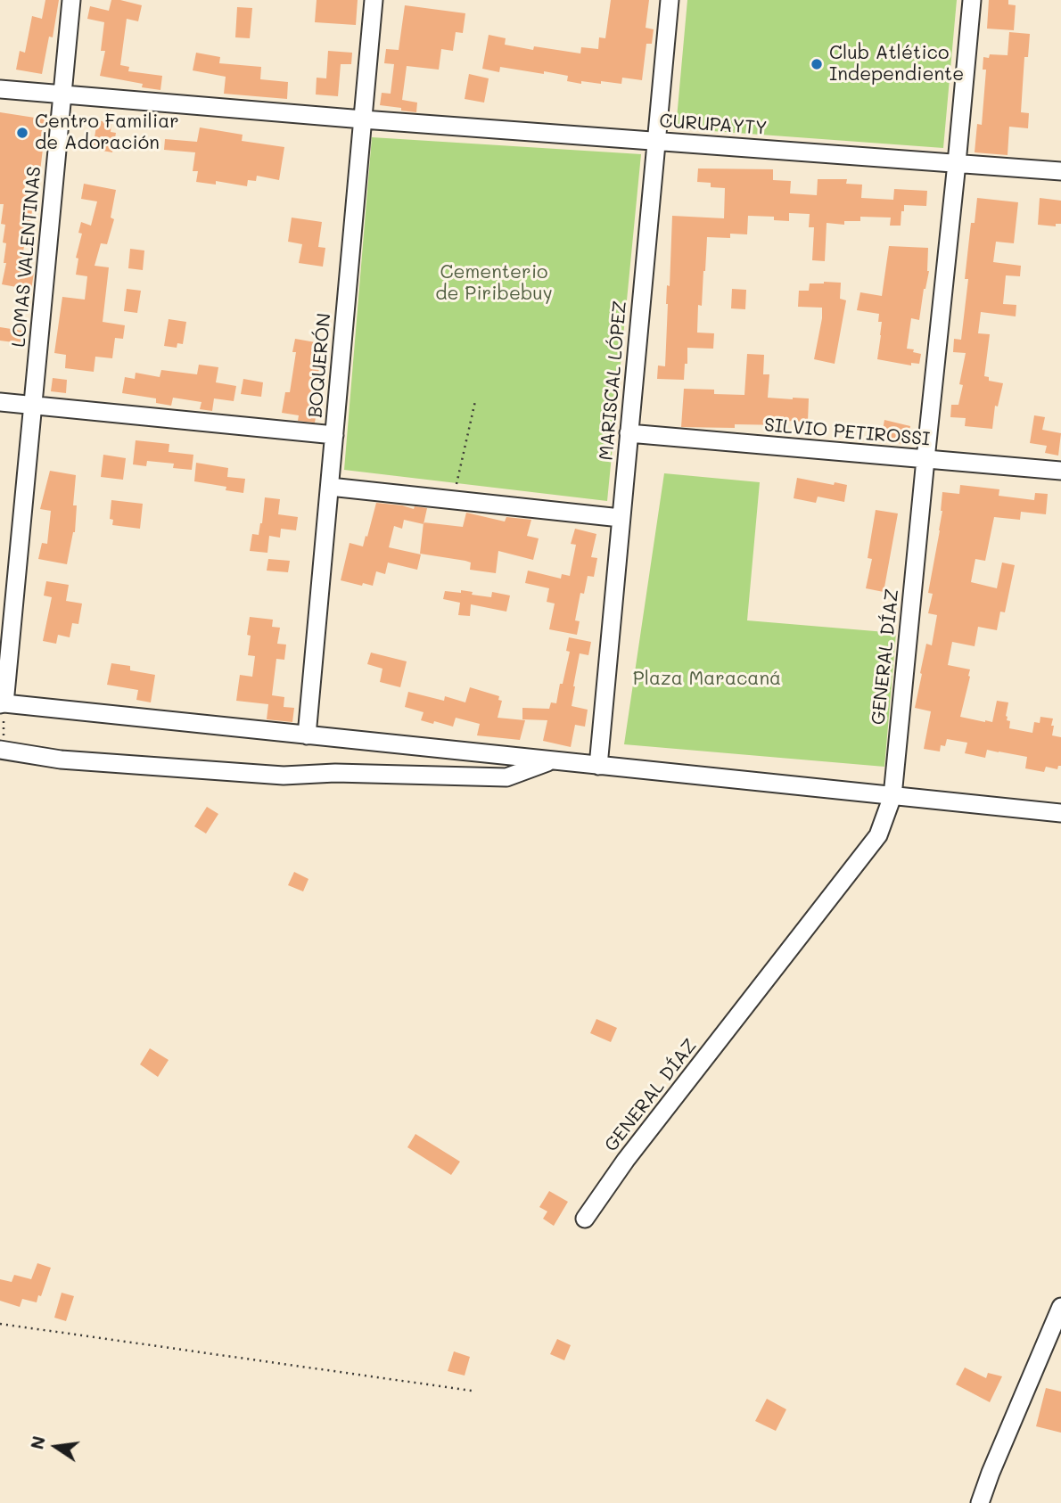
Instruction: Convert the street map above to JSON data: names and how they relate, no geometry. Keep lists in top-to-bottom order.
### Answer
{
  "streets": {
    "street": [
      "CURUPAYTY",
      "LOMAS VALENTINAS",
      "BOQUERÓN",
      "MARISCAL LÓPEZ",
      "SILVIO PETIROSSI",
      "GENERAL DÍAZ"
    ]
  },
  "crossings": [
    ["CURUPAYTY", "LOMAS VALENTINAS"],
    ["CURUPAYTY", "BOQUERÓN"],
    ["CURUPAYTY", "MARISCAL LÓPEZ"],
    ["CURUPAYTY", "GENERAL DÍAZ"],
    ["MARISCAL LÓPEZ", "SILVIO PETIROSSI"],
    ["SILVIO PETIROSSI", "GENERAL DÍAZ"]
  ],
  "parks": ["Cementerio de Piribebuy", "Plaza Maracaná"],
  "places": ["Club Atlético Independiente", "Centro Familiar de Adoración"],
  "north": "left"
}
